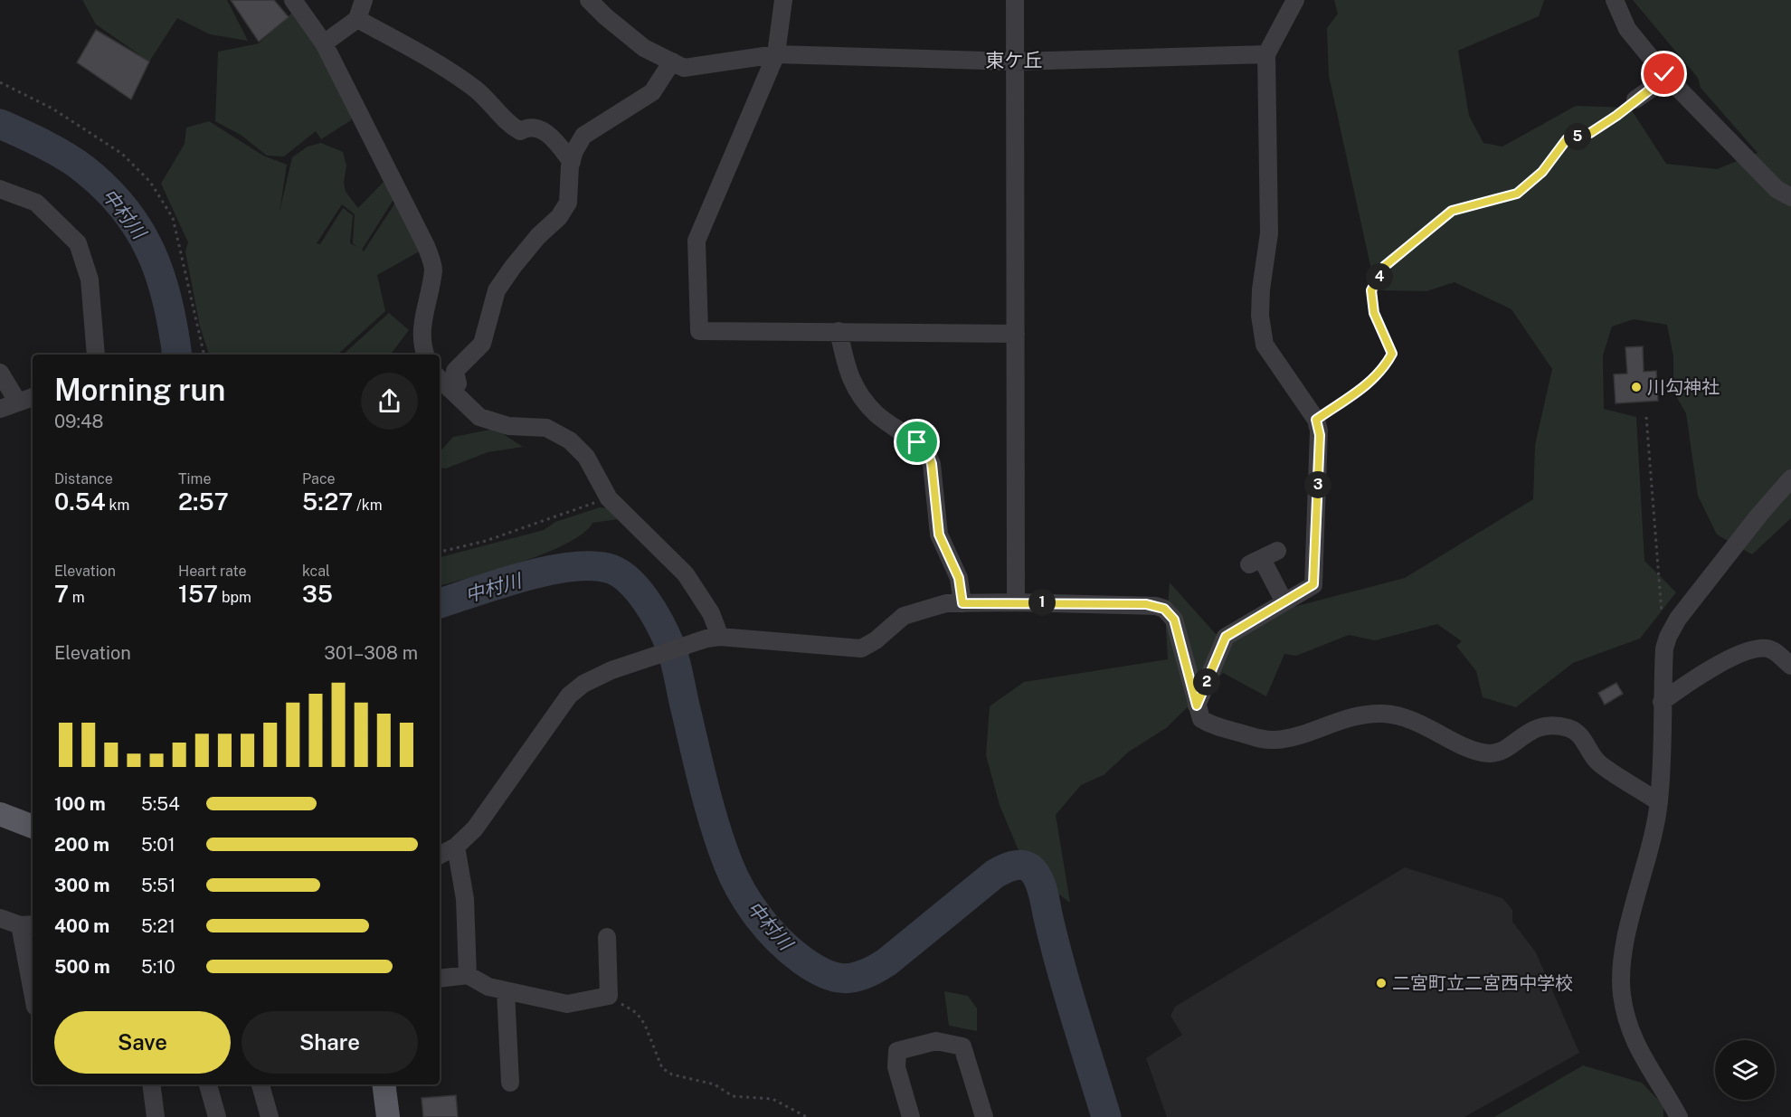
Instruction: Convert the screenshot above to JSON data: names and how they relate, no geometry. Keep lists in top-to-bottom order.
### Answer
{
  "districts": ["東ケ丘"],
  "water": ["中村川"],
  "places": ["川勾神社", "二宮町立二宮西中学校"],
  "page": {
    "pins": [
      "5",
      "4",
      "3",
      "1",
      "2"
    ],
    "heading": ["Morning run", "09:48"],
    "stats": [
      ["Distance", "0.54 km"],
      ["Time", "2:57"],
      ["Pace", "5:27 /km"],
      ["Elevation", "7 m"],
      ["Heart rate", "157 bpm"],
      ["kcal", "35"]
    ],
    "chart": ["Elevation", "301–308 m"],
    "list": [
      {
        "name": "100 m",
        "note": "5:54"
      },
      {
        "name": "200 m",
        "note": "5:01"
      },
      {
        "name": "300 m",
        "note": "5:51"
      },
      {
        "name": "400 m",
        "note": "5:21"
      },
      {
        "name": "500 m",
        "note": "5:10"
      }
    ],
    "buttons": ["Save", "Share"]
  }
}
